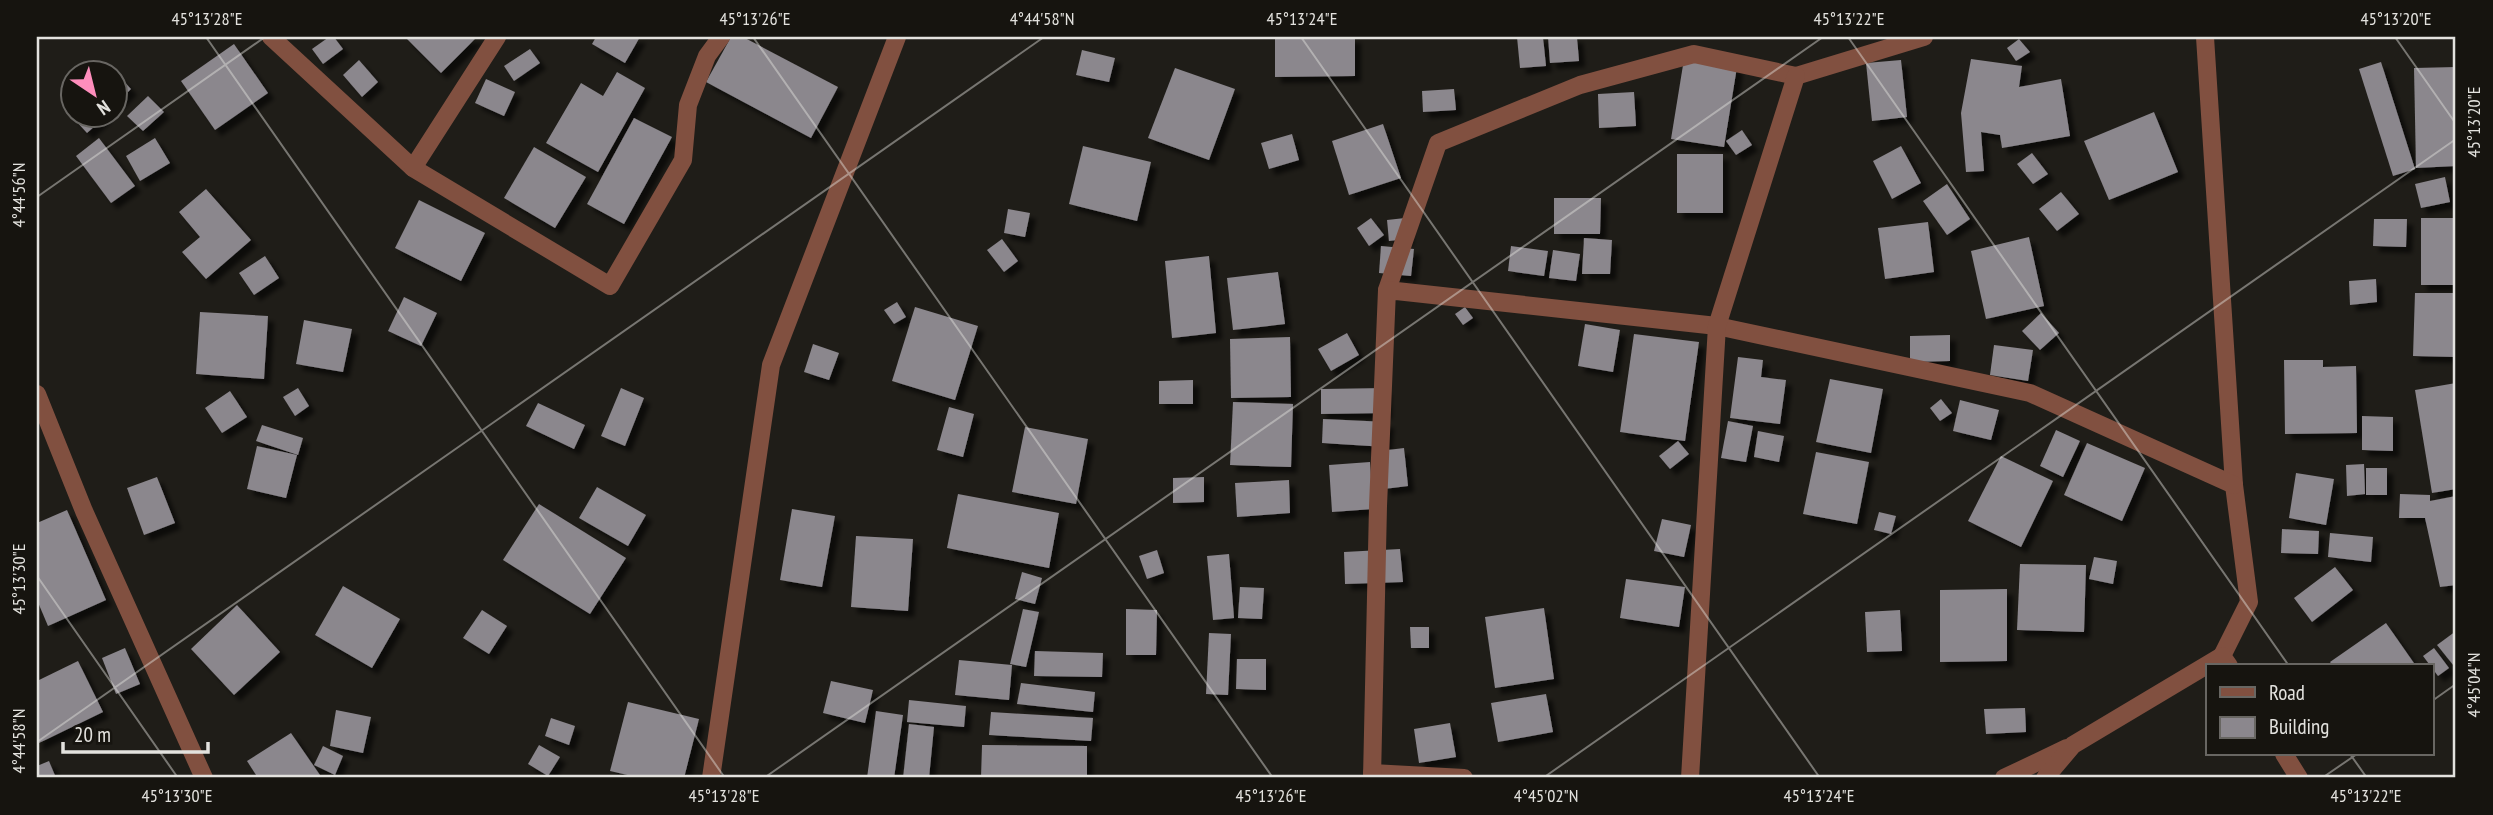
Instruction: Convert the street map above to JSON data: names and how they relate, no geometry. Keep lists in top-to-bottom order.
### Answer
{
  "legend": ["Road", "Building"],
  "scale_bar": "20 m",
  "north": "bottom right",
  "coordinates": [
    "45°13'28\"E",
    "45°13'26\"E",
    "4°44'58\"N",
    "45°13'24\"E",
    "45°13'22\"E",
    "45°13'20\"E",
    "4°44'56\"N",
    "45°13'30\"E",
    "4°45'04\"N",
    "4°45'02\"N"
  ]
}
